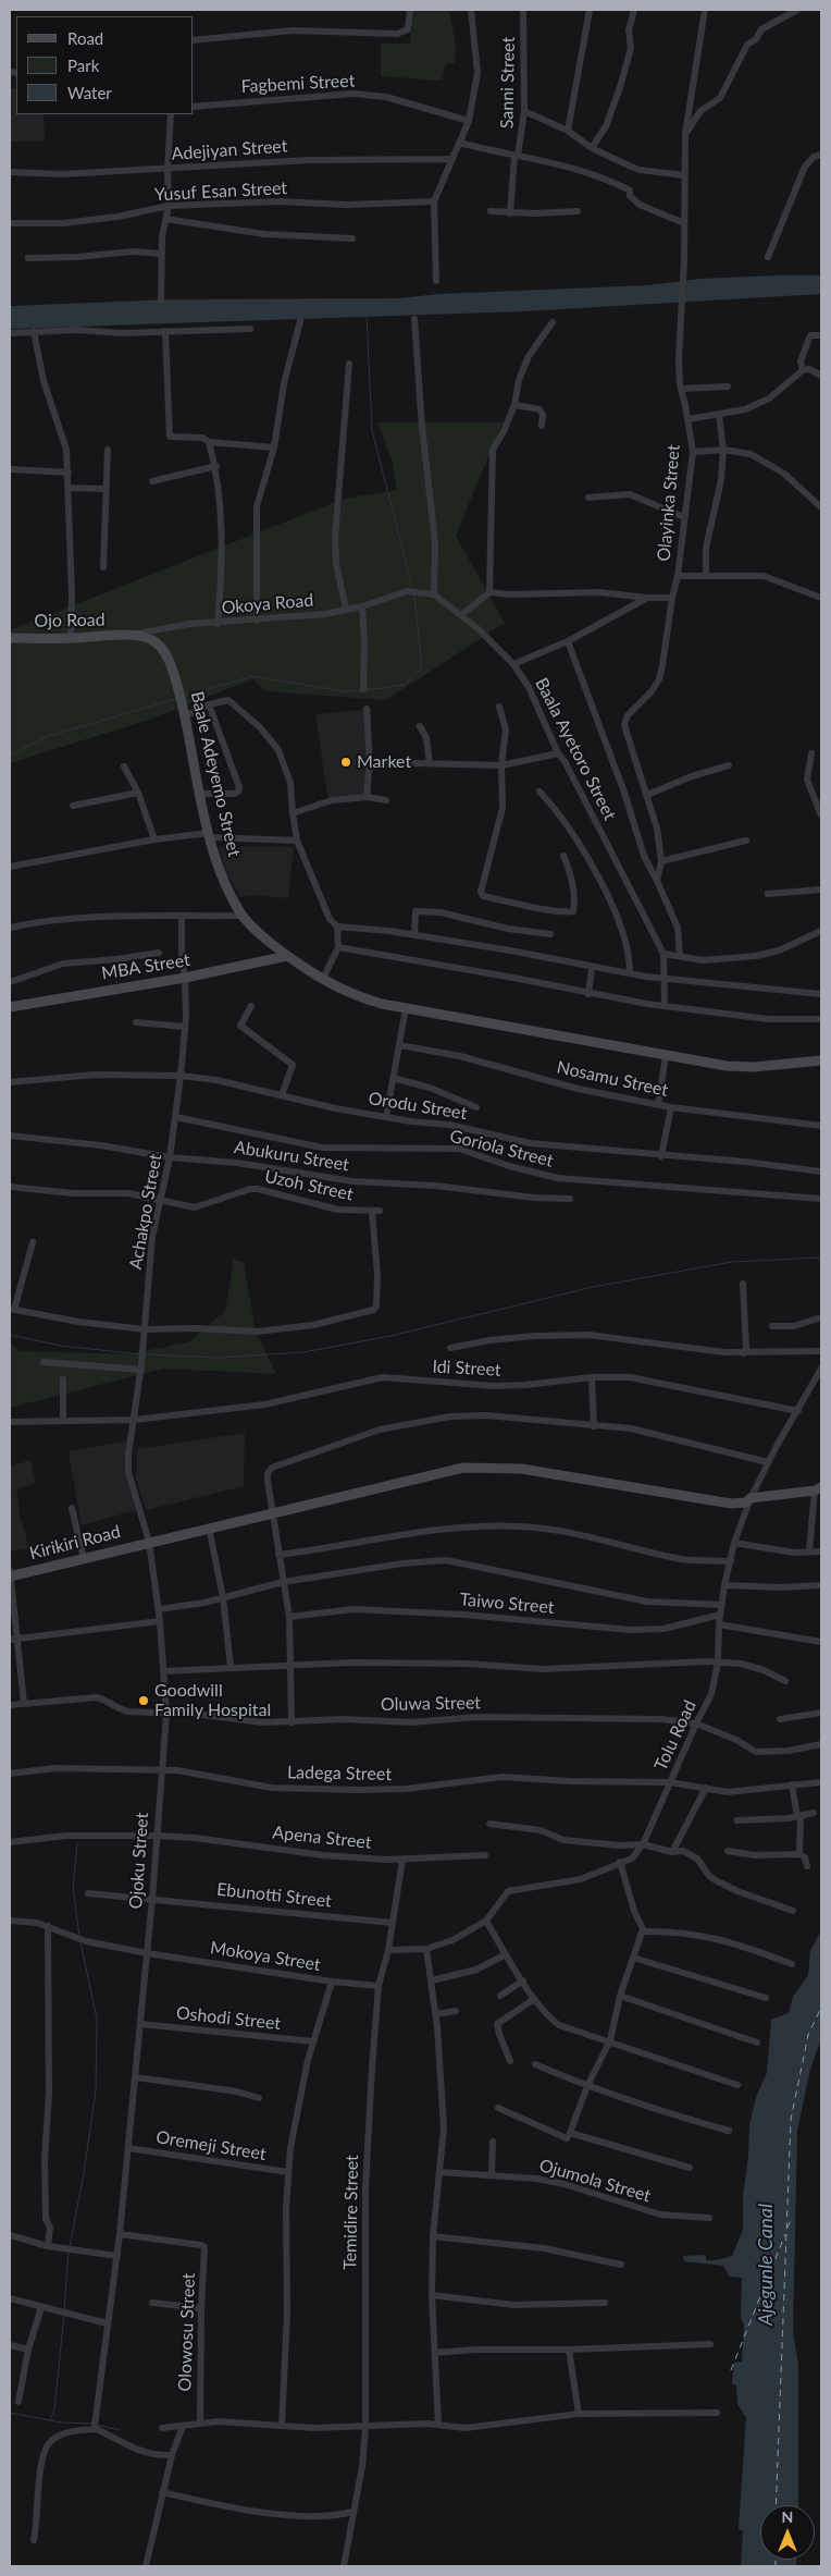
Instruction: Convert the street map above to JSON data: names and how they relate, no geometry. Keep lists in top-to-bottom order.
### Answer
{
  "streets": {
    "street": [
      "Sanni Street",
      "Fagbemi Street",
      "Adejiyan Street",
      "Yusuf Esan Street",
      "Olayinka Street",
      "Okoya Road",
      "Ojo Road",
      "Baala Ayetoro Street",
      "Baale Adeyemo Street",
      "MBA Street",
      "Nosamu Street",
      "Orodu Street",
      "Goriola Street",
      "Abukuru Street",
      "Uzoh Street",
      "Achakpo Street",
      "Idi Street",
      "Kirikiri Road",
      "Taiwo Street",
      "Oluwa Street",
      "Tolu Road",
      "Ladega Street",
      "Apena Street",
      "Ojoku Street",
      "Ebunotti Street",
      "Mokoya Street",
      "Oshodi Street",
      "Oremeji Street",
      "Ojumola Street",
      "Temidire Street",
      "Olowosu Street"
    ]
  },
  "crossings": [
    ["Okoya Road", "Ojo Road"],
    ["Okoya Road", "Baala Ayetoro Street"],
    ["Okoya Road", "Baale Adeyemo Street"],
    ["Ojo Road", "Baale Adeyemo Street"],
    ["Baale Adeyemo Street", "MBA Street"],
    ["MBA Street", "Achakpo Street"],
    ["Orodu Street", "Achakpo Street"],
    ["Goriola Street", "Achakpo Street"],
    ["Abukuru Street", "Achakpo Street"],
    ["Uzoh Street", "Achakpo Street"],
    ["Achakpo Street", "Idi Street"],
    ["Achakpo Street", "Kirikiri Road"],
    ["Achakpo Street", "Ojoku Street"],
    ["Idi Street", "Tolu Road"],
    ["Kirikiri Road", "Tolu Road"],
    ["Taiwo Street", "Tolu Road"],
    ["Oluwa Street", "Tolu Road"],
    ["Oluwa Street", "Ojoku Street"],
    ["Tolu Road", "Ladega Street"],
    ["Tolu Road", "Temidire Street"],
    ["Ladega Street", "Ojoku Street"],
    ["Apena Street", "Ojoku Street"],
    ["Apena Street", "Temidire Street"],
    ["Ojoku Street", "Ebunotti Street"],
    ["Ojoku Street", "Mokoya Street"],
    ["Ojoku Street", "Oshodi Street"],
    ["Ojoku Street", "Oremeji Street"],
    ["Ojoku Street", "Olowosu Street"],
    ["Ebunotti Street", "Temidire Street"],
    ["Mokoya Street", "Temidire Street"]
  ],
  "water": ["Ajegunle Canal"],
  "places": ["Market", "Goodwill Family Hospital"],
  "legend": ["Road", "Park", "Water"],
  "north": "top"
}
